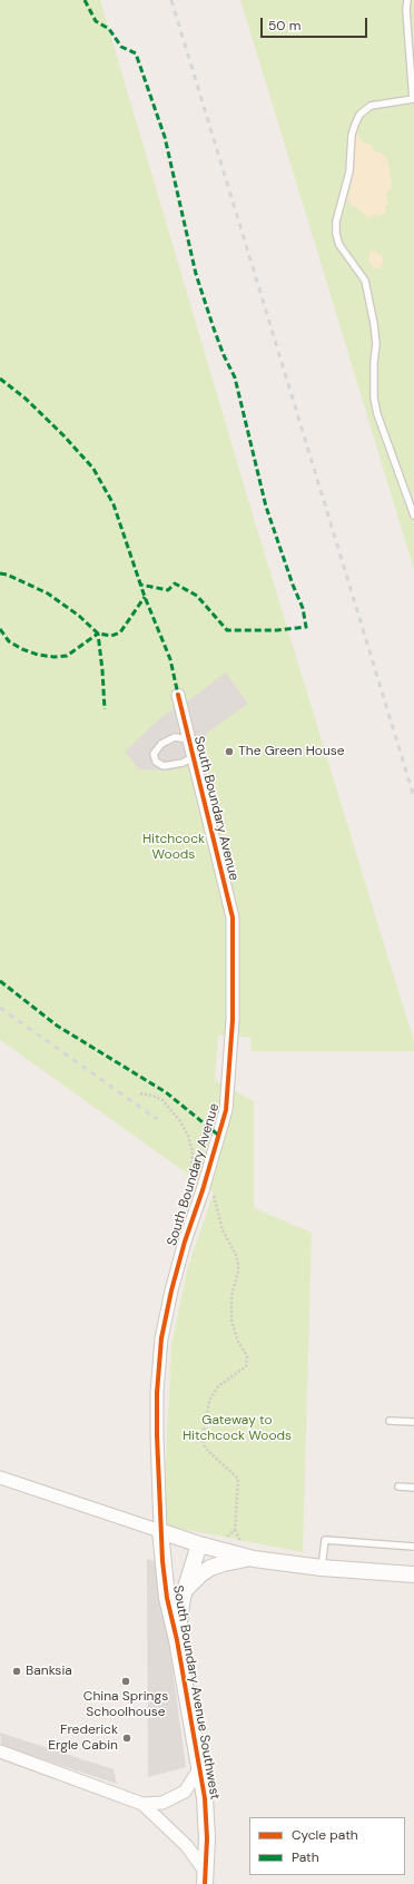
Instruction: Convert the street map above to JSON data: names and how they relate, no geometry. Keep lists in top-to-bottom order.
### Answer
{
  "streets": {
    "street": ["South Boundary Avenue", "South Boundary Avenue Southwest"]
  },
  "crossings": [
    ["South Boundary Avenue", "South Boundary Avenue Southwest"]
  ],
  "parks": ["Hitchcock Woods", "Gateway to Hitchcock Woods"],
  "places": [
    "The Green House",
    "Banksia",
    "China Springs Schoolhouse",
    "Frederick Ergle Cabin"
  ],
  "legend": ["Cycle path", "Path"],
  "scale_bar": "50 m"
}
